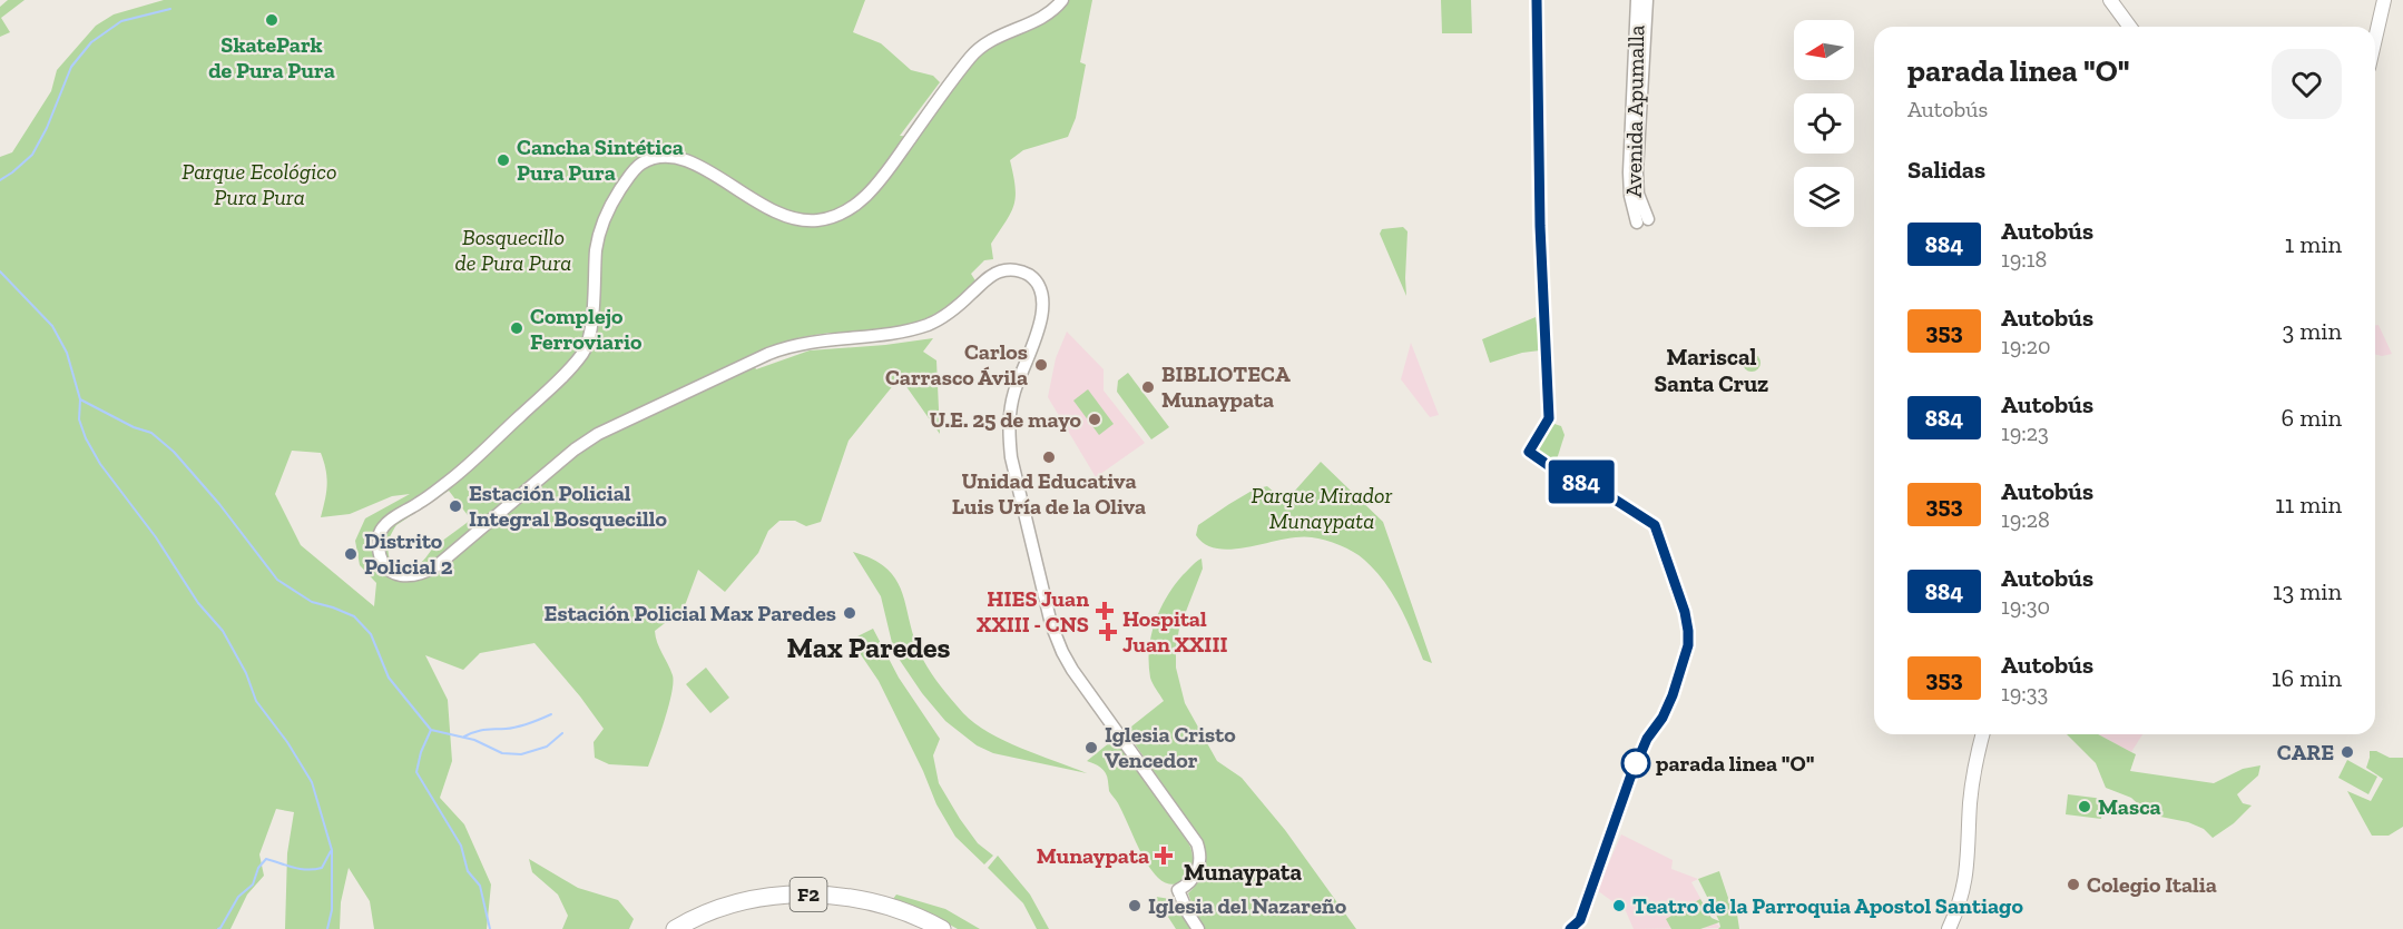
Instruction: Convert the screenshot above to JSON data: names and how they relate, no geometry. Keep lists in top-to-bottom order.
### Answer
{
  "streets": {
    "highway": ["F2"],
    "street": ["Avenida Apumalla"]
  },
  "districts": ["Mariscal Santa Cruz", "Max Paredes", "Munaypata"],
  "parks": ["Parque Ecológico Pura Pura", "Bosquecillo de Pura Pura", "Parque Mirador Munaypata"],
  "places": {
    "other": [
      "SkatePark de Pura Pura",
      "Cancha Sintética Pura Pura",
      "Complejo Ferroviario",
      "Carlos Carrasco Ávila",
      "BIBLIOTECA Munaypata",
      "U.E. 25 de mayo",
      "Unidad Educativa Luis Uría de la Oliva",
      "Estación Policial Integral Bosquecillo",
      "Distrito Policial 2",
      "Estación Policial Max Paredes",
      "Iglesia Cristo Vencedor",
      "CARE",
      "parada linea \"O\"",
      "Masca",
      "Colegio Italia",
      "Iglesia del Nazareño",
      "Teatro de la Parroquia Apostol Santiago"
    ],
    "health": ["HIES Juan XXIII - CNS", "Hospital Juan XXIII", "Munaypata"]
  },
  "lines": ["bus line 884"],
  "north": "left",
  "page": {
    "on_map": "884",
    "heading": [
      ["parada linea \"O\"", "Autobús"],
      "Salidas"
    ],
    "list": [
      {
        "mark": "884",
        "name": "Autobús",
        "note": "19:18",
        "value": "1 min"
      },
      {
        "mark": "353",
        "name": "Autobús",
        "note": "19:20",
        "value": "3 min"
      },
      {
        "mark": "884",
        "name": "Autobús",
        "note": "19:23",
        "value": "6 min"
      },
      {
        "mark": "353",
        "name": "Autobús",
        "note": "19:28",
        "value": "11 min"
      },
      {
        "mark": "884",
        "name": "Autobús",
        "note": "19:30",
        "value": "13 min"
      },
      {
        "mark": "353",
        "name": "Autobús",
        "note": "19:33",
        "value": "16 min"
      }
    ]
  }
}
